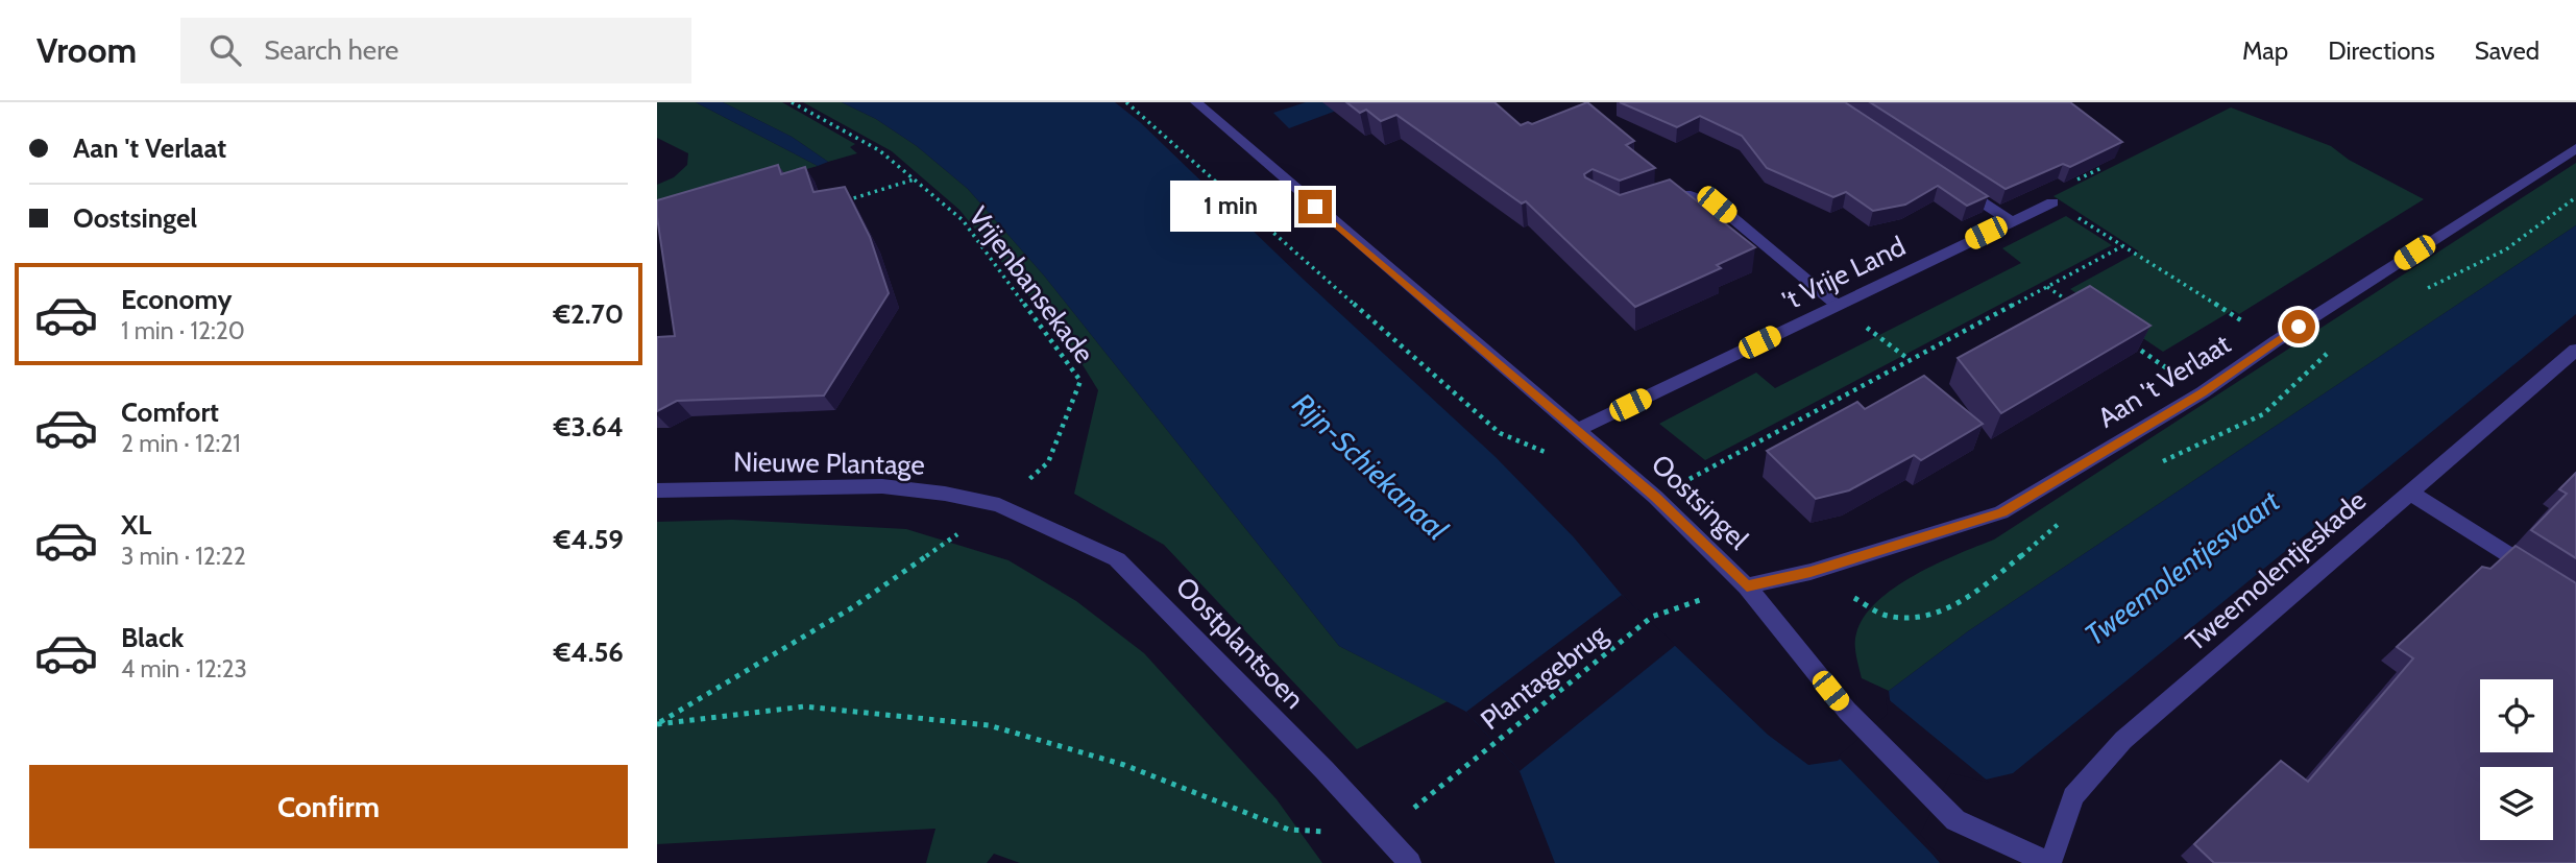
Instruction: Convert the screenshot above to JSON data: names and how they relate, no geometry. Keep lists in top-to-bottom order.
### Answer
{
  "streets": {
    "street": [
      "'t Vrije Land",
      "Aan 't Verlaat",
      "Nieuwe Plantage",
      "Oostsingel",
      "Tweemolentjeskade",
      "Oostplantsoen"
    ],
    "path": ["Vrijenbansekade", "Plantagebrug"]
  },
  "crossings": [
    ["'t Vrije Land", "Oostsingel"],
    ["Vrijenbansekade", "Nieuwe Plantage"],
    ["Vrijenbansekade", "Oostplantsoen"],
    ["Aan 't Verlaat", "Oostsingel"],
    ["Aan 't Verlaat", "Plantagebrug"],
    ["Nieuwe Plantage", "Oostplantsoen"],
    ["Oostsingel", "Tweemolentjeskade"],
    ["Oostsingel", "Plantagebrug"],
    ["Oostplantsoen", "Plantagebrug"]
  ],
  "water": ["Rijn-Schiekanaal", "Tweemolentjesvaart"],
  "page": {
    "header": "Vroom",
    "search": "Search here",
    "nav": ["Map", "Directions", "Saved"],
    "banner": ["Aan 't Verlaat", "Oostsingel"],
    "bubble": "1 min",
    "list": [
      {
        "name": "Economy",
        "note": "1 min · 12:20",
        "value": "€2.70"
      },
      {
        "name": "Comfort",
        "note": "2 min · 12:21",
        "value": "€3.64"
      },
      {
        "name": "XL",
        "note": "3 min · 12:22",
        "value": "€4.59"
      },
      {
        "name": "Black",
        "note": "4 min · 12:23",
        "value": "€4.56"
      }
    ],
    "buttons": "Confirm"
  }
}
